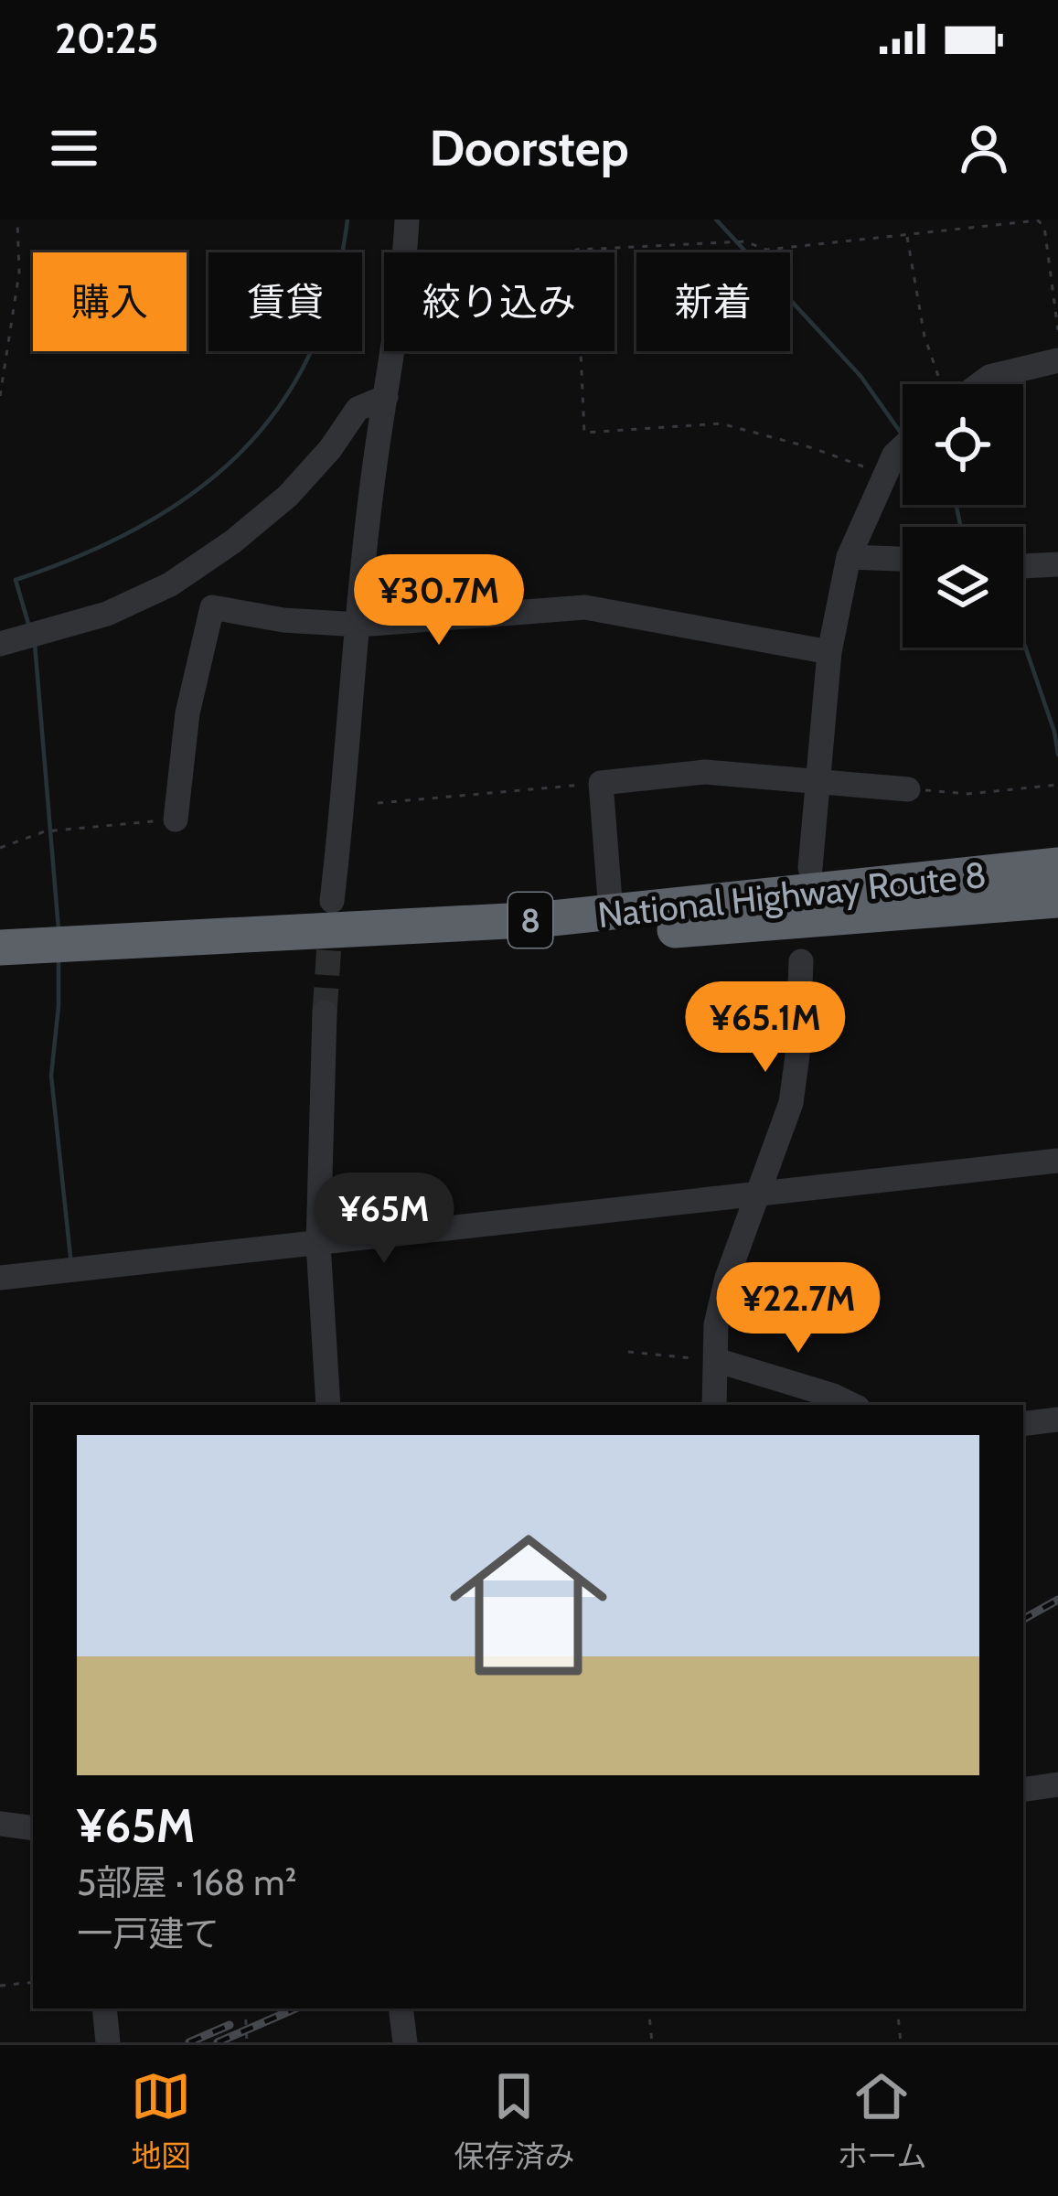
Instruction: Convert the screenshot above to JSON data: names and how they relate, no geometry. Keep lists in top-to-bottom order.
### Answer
{
  "streets": {
    "highway": ["National Highway Route 8", "8"]
  },
  "page": {
    "status": "20:25",
    "header": "Doorstep",
    "chip": [
      "購入",
      "賃貸",
      "絞り込み",
      "新着"
    ],
    "price": [
      "¥30.7M",
      "¥65.1M",
      "¥65M",
      "¥22.7M"
    ],
    "list": [
      {
        "name": "¥65M",
        "note": "5部屋 · 168 m² · 一戸建て"
      }
    ],
    "tabs": ["地図", "保存済み", "ホーム"]
  }
}
